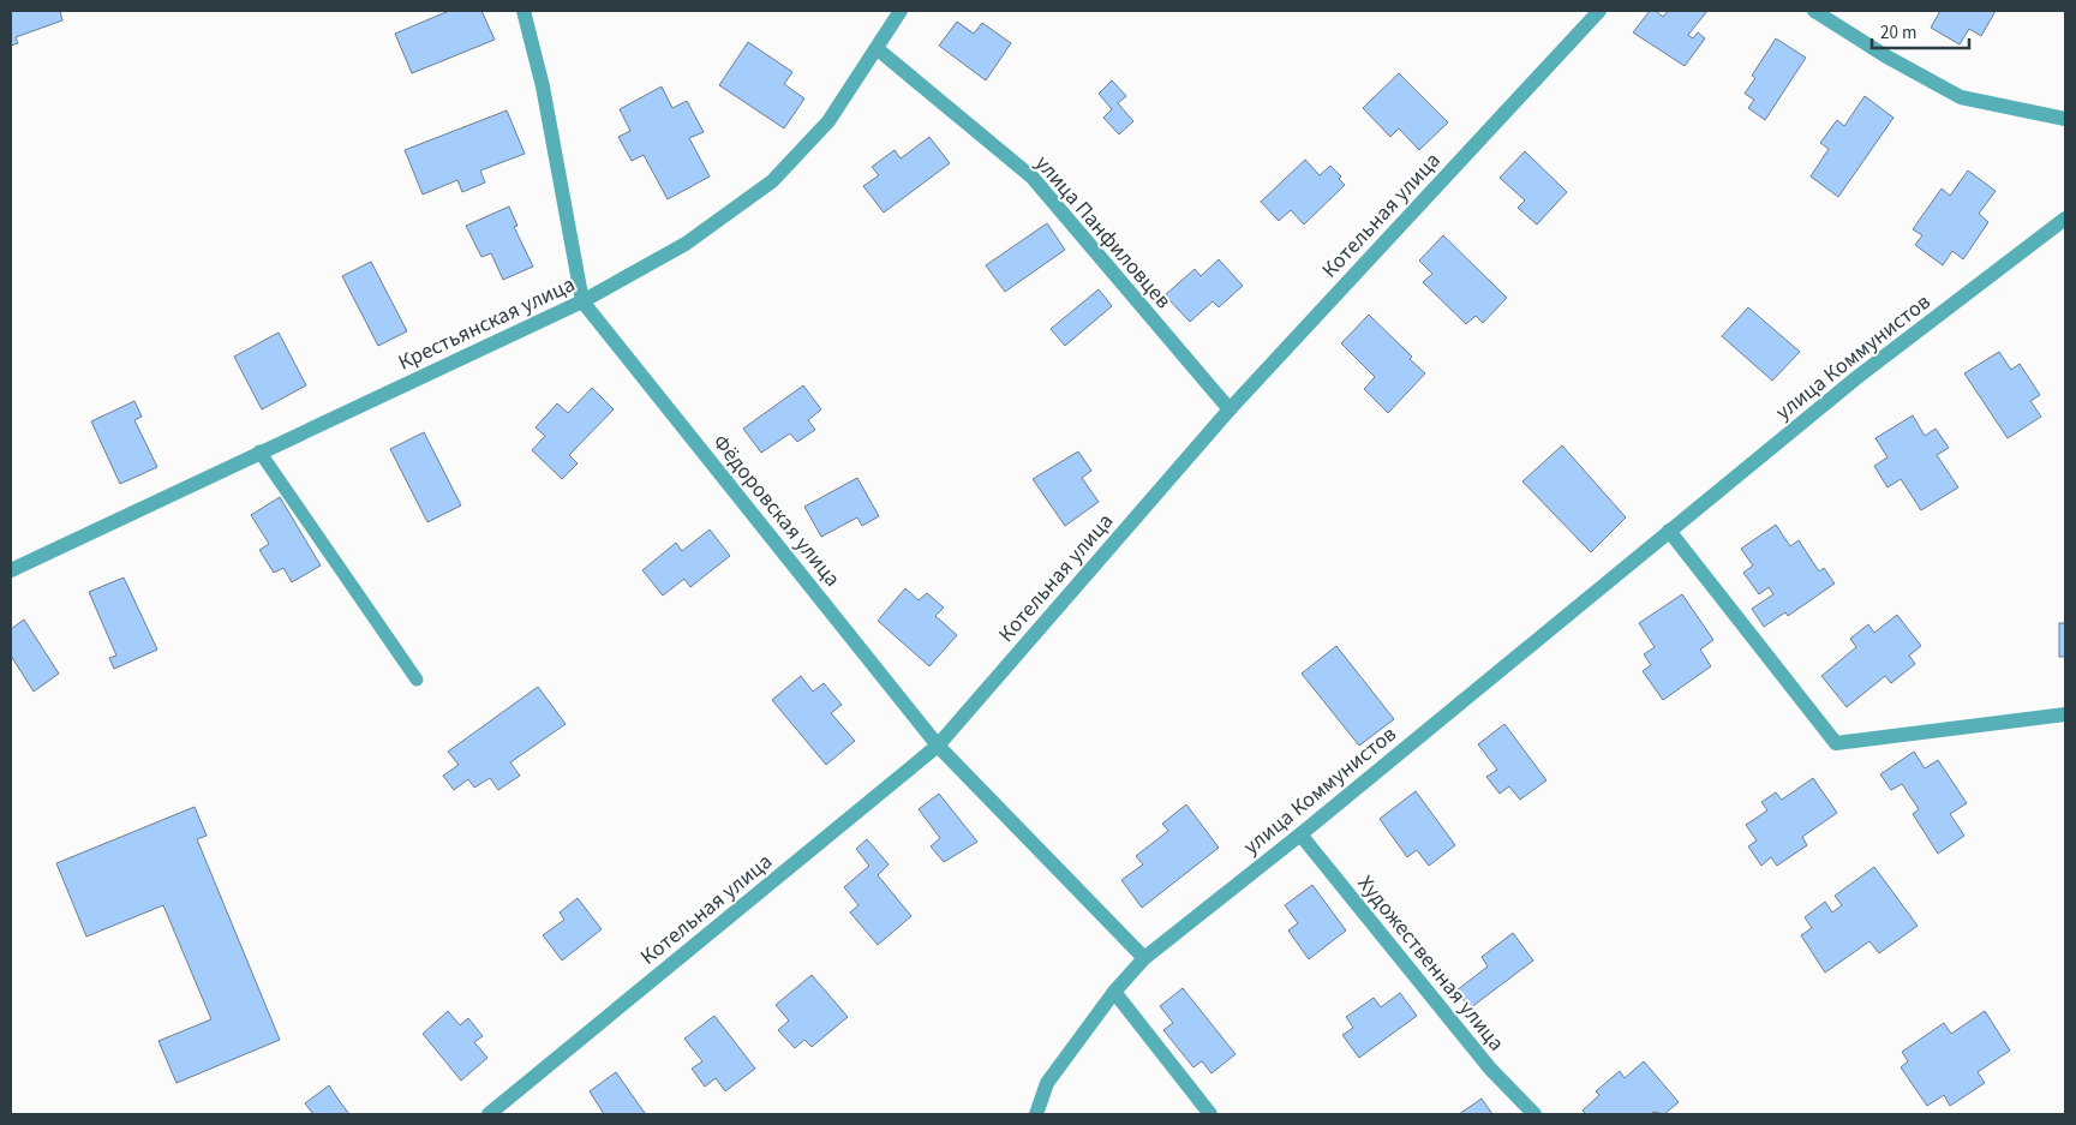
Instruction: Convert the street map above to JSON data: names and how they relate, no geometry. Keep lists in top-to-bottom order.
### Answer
{
  "streets": {
    "street": [
      "Котельная улица",
      "улица Панфиловцев",
      "Крестьянская улица",
      "улица Коммунистов",
      "Фёдоровская улица",
      "Художественная улица"
    ]
  },
  "crossings": [
    ["Котельная улица", "улица Панфиловцев"],
    ["Котельная улица", "Фёдоровская улица"],
    ["улица Панфиловцев", "Крестьянская улица"],
    ["Крестьянская улица", "Фёдоровская улица"],
    ["улица Коммунистов", "Фёдоровская улица"],
    ["улица Коммунистов", "Художественная улица"]
  ],
  "scale_bar": "20 m"
}
